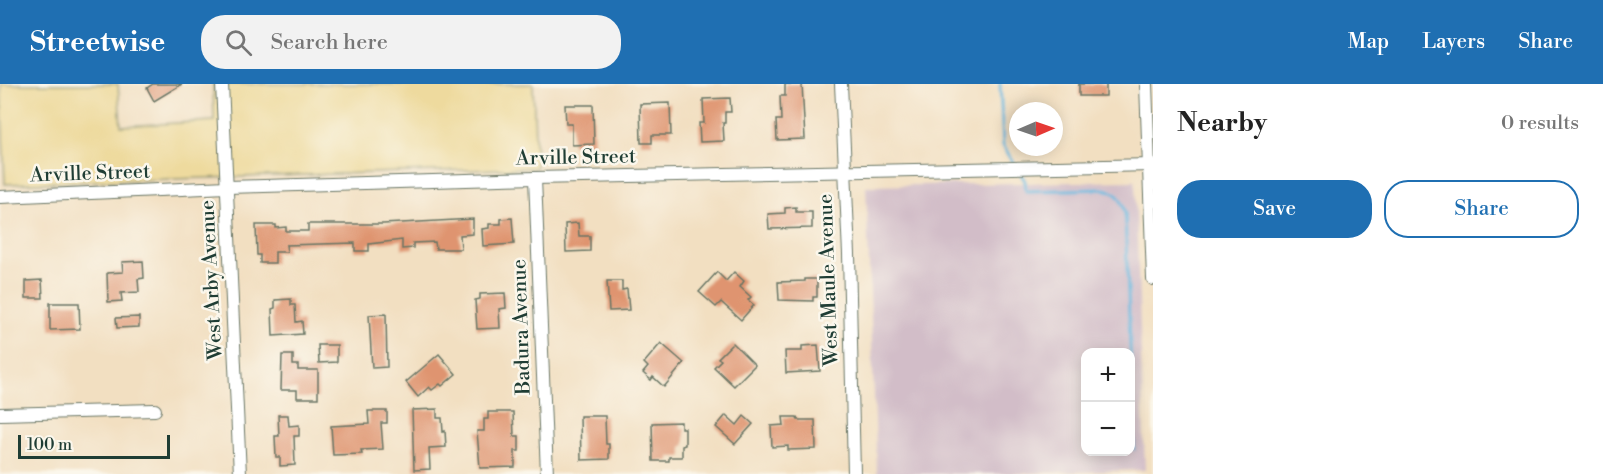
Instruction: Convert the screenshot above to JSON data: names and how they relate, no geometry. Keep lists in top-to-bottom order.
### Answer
{
  "streets": {
    "street": [
      "Arville Street",
      "West Arby Avenue",
      "West Maule Avenue",
      "Badura Avenue"
    ]
  },
  "crossings": [
    ["Arville Street", "West Arby Avenue"],
    ["Arville Street", "West Maule Avenue"],
    ["Arville Street", "Badura Avenue"]
  ],
  "scale_bar": "100 m",
  "north": "right",
  "page": {
    "header": "Streetwise",
    "search": "Search here",
    "nav": ["Map", "Layers", "Share"],
    "heading": ["Nearby", "0 results"],
    "buttons": ["Save", "Share"],
    "map_buttons": ["+", "−"],
    "scale": "100 m"
  }
}
